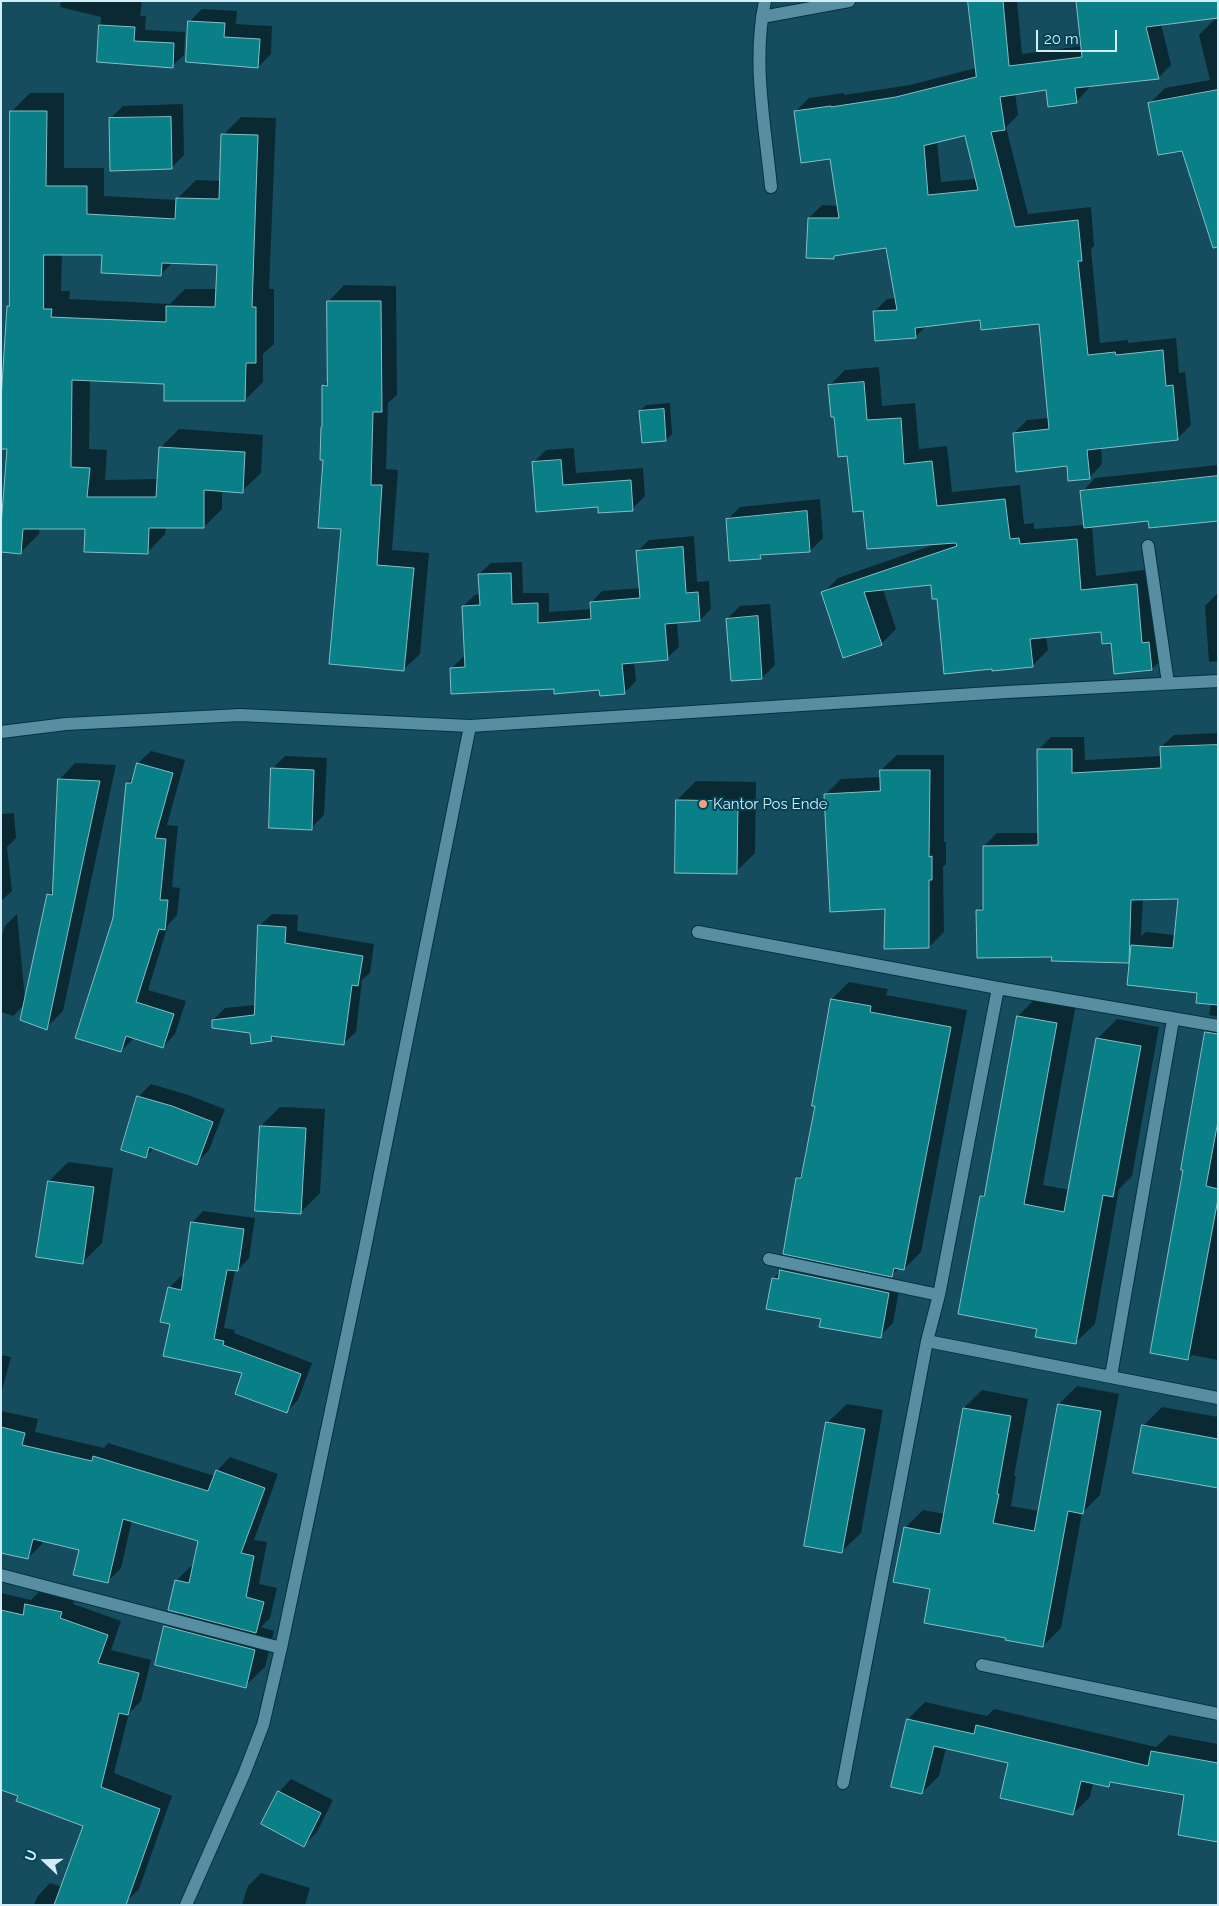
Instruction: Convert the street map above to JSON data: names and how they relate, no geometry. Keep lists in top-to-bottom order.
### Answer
{
  "places": ["Kantor Pos Ende"],
  "scale_bar": "20 m",
  "north": "left"
}
